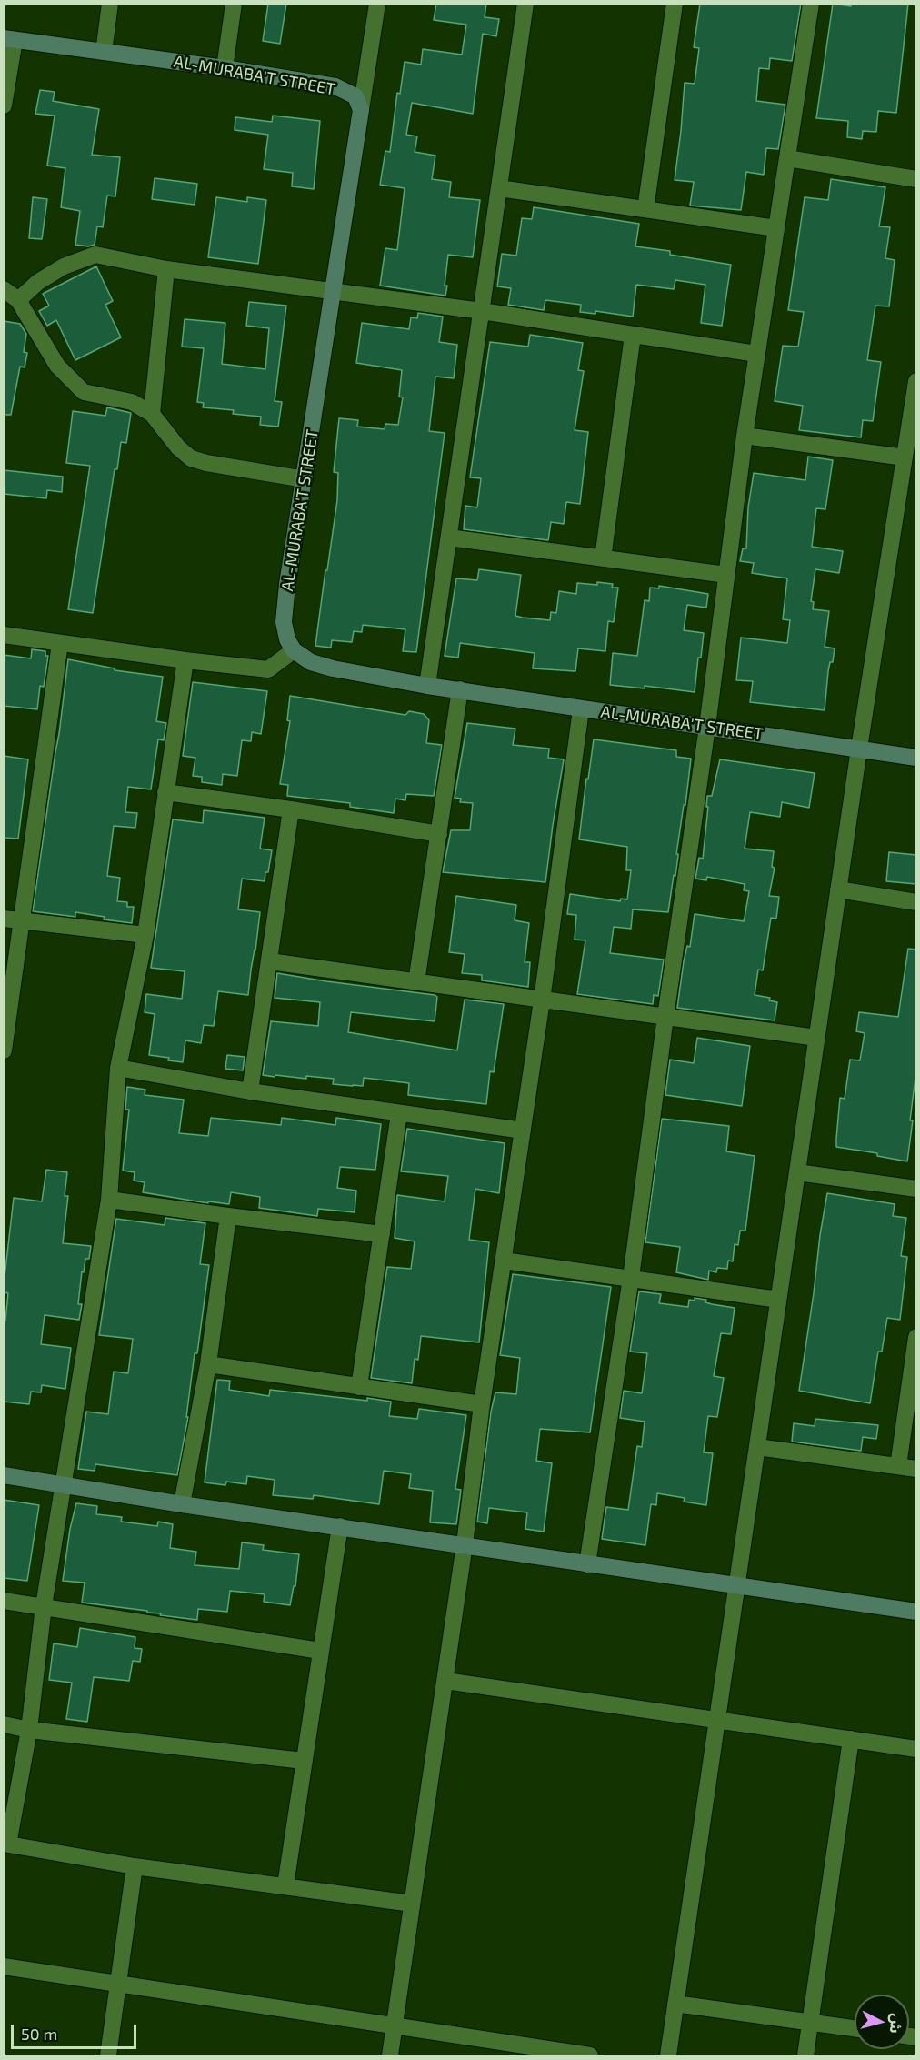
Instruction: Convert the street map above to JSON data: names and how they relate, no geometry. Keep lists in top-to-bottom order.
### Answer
{
  "streets": {
    "street": ["AL-MURABA'T STREET"]
  },
  "scale_bar": "50 m",
  "north": "right"
}
